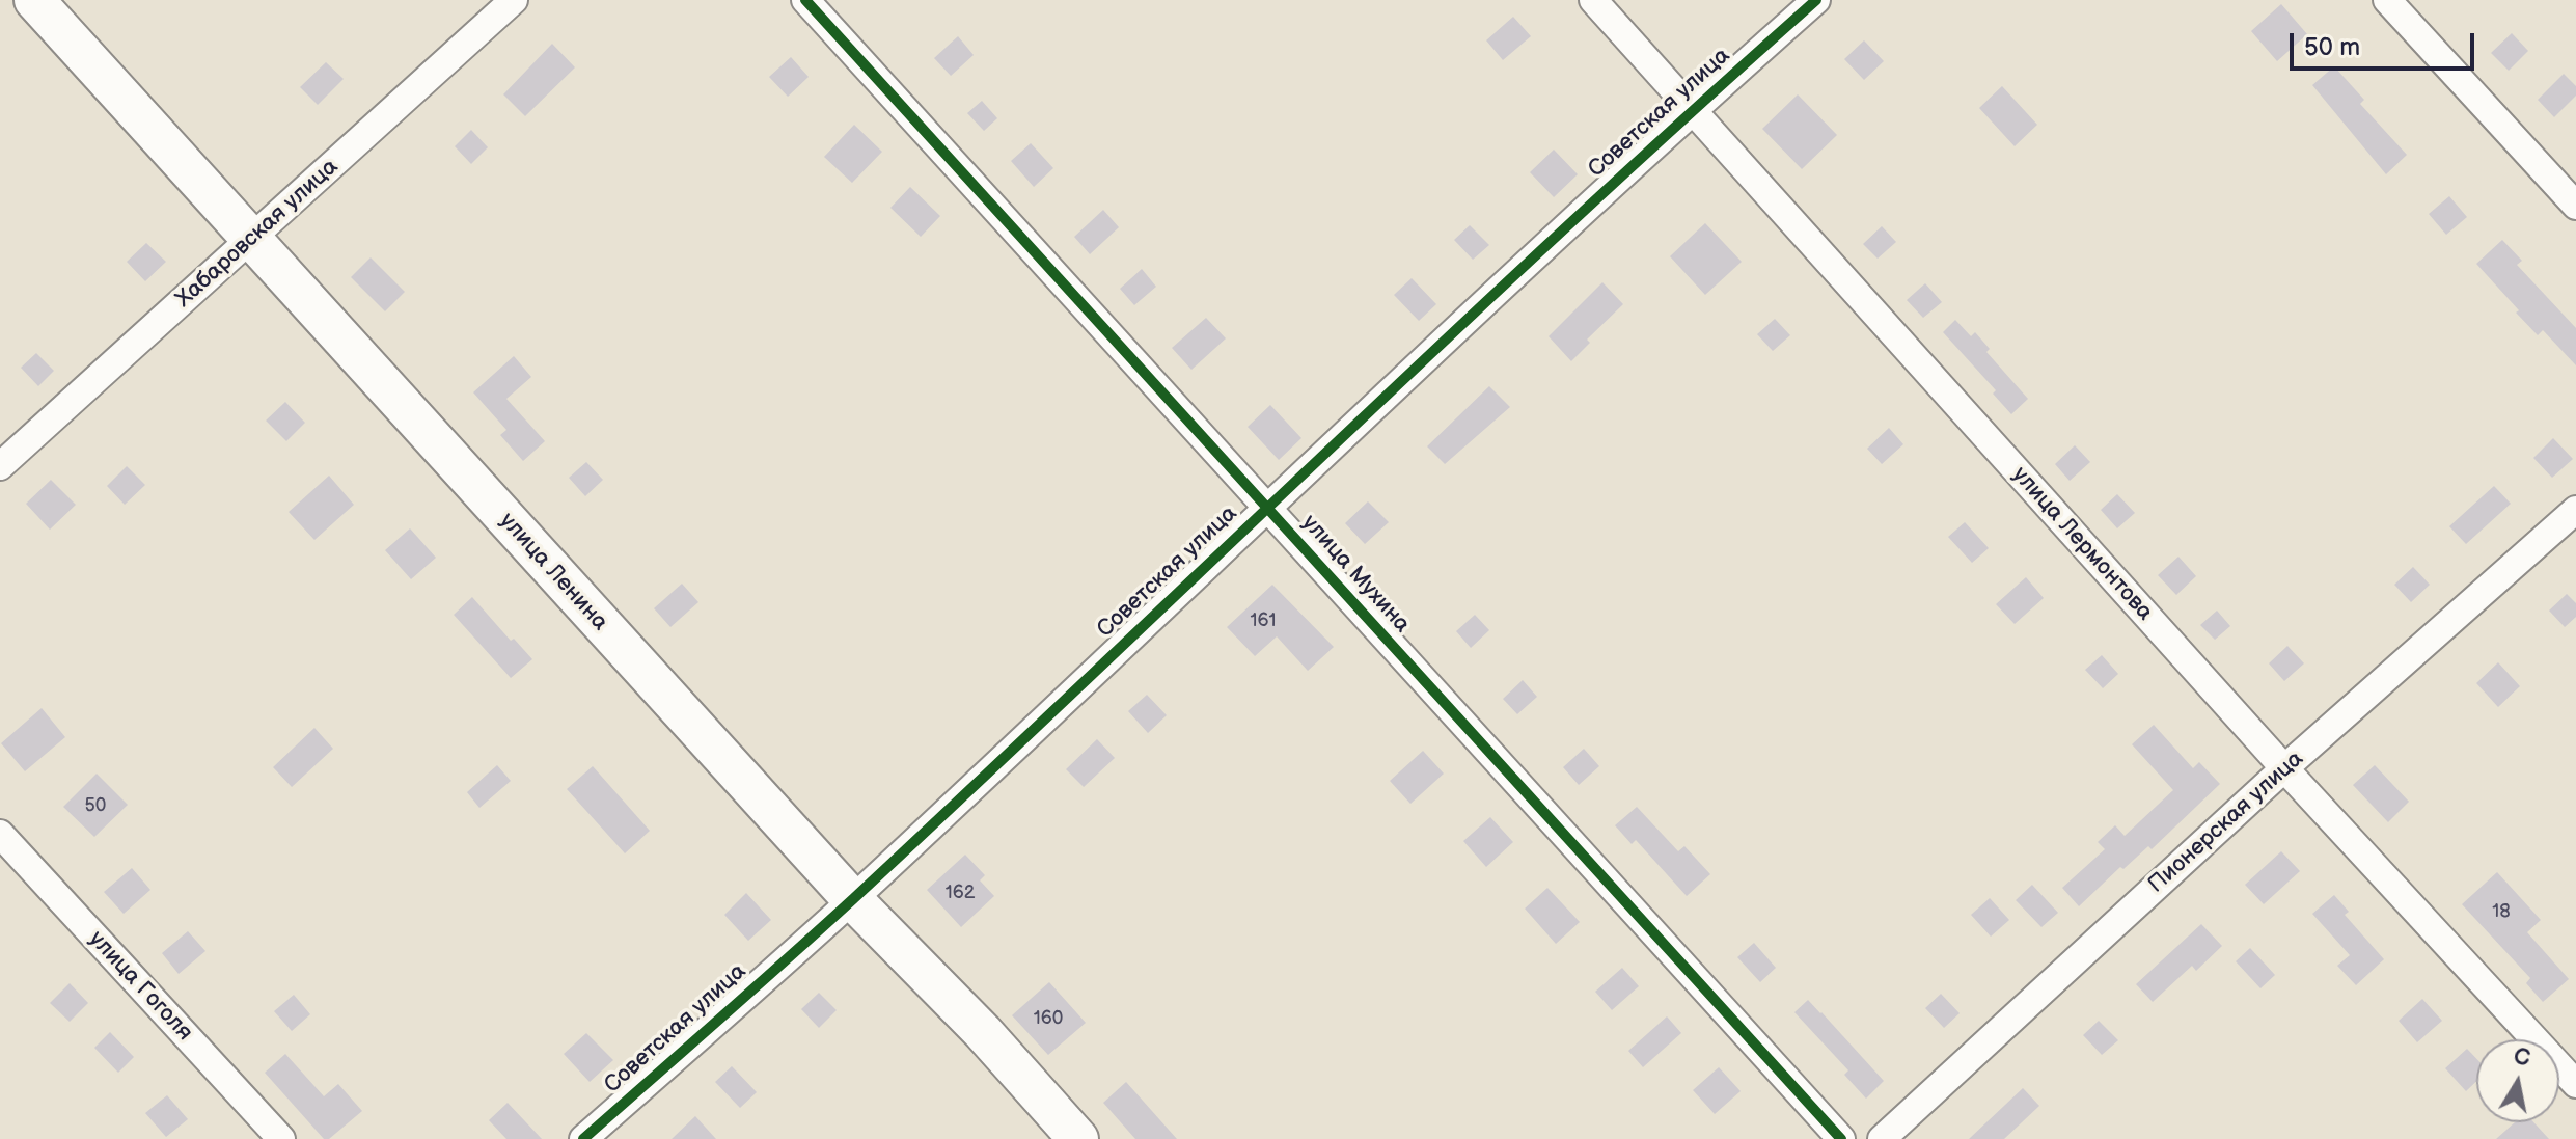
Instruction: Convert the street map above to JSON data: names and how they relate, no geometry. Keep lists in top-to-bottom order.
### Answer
{
  "streets": {
    "main road": ["улица Ленина"],
    "street": [
      "Советская улица",
      "Хабаровская улица",
      "улица Лермонтова",
      "улица Мухина",
      "Пионерская улица",
      "улица Гоголя"
    ]
  },
  "crossings": [
    ["Советская улица", "улица Лермонтова"],
    ["Советская улица", "улица Ленина"],
    ["Советская улица", "улица Мухина"],
    ["Хабаровская улица", "улица Ленина"],
    ["улица Лермонтова", "Пионерская улица"]
  ],
  "house_numbers": [
    "161",
    "50",
    "162",
    "18",
    "160"
  ],
  "scale_bar": "50 m",
  "north": "top"
}
